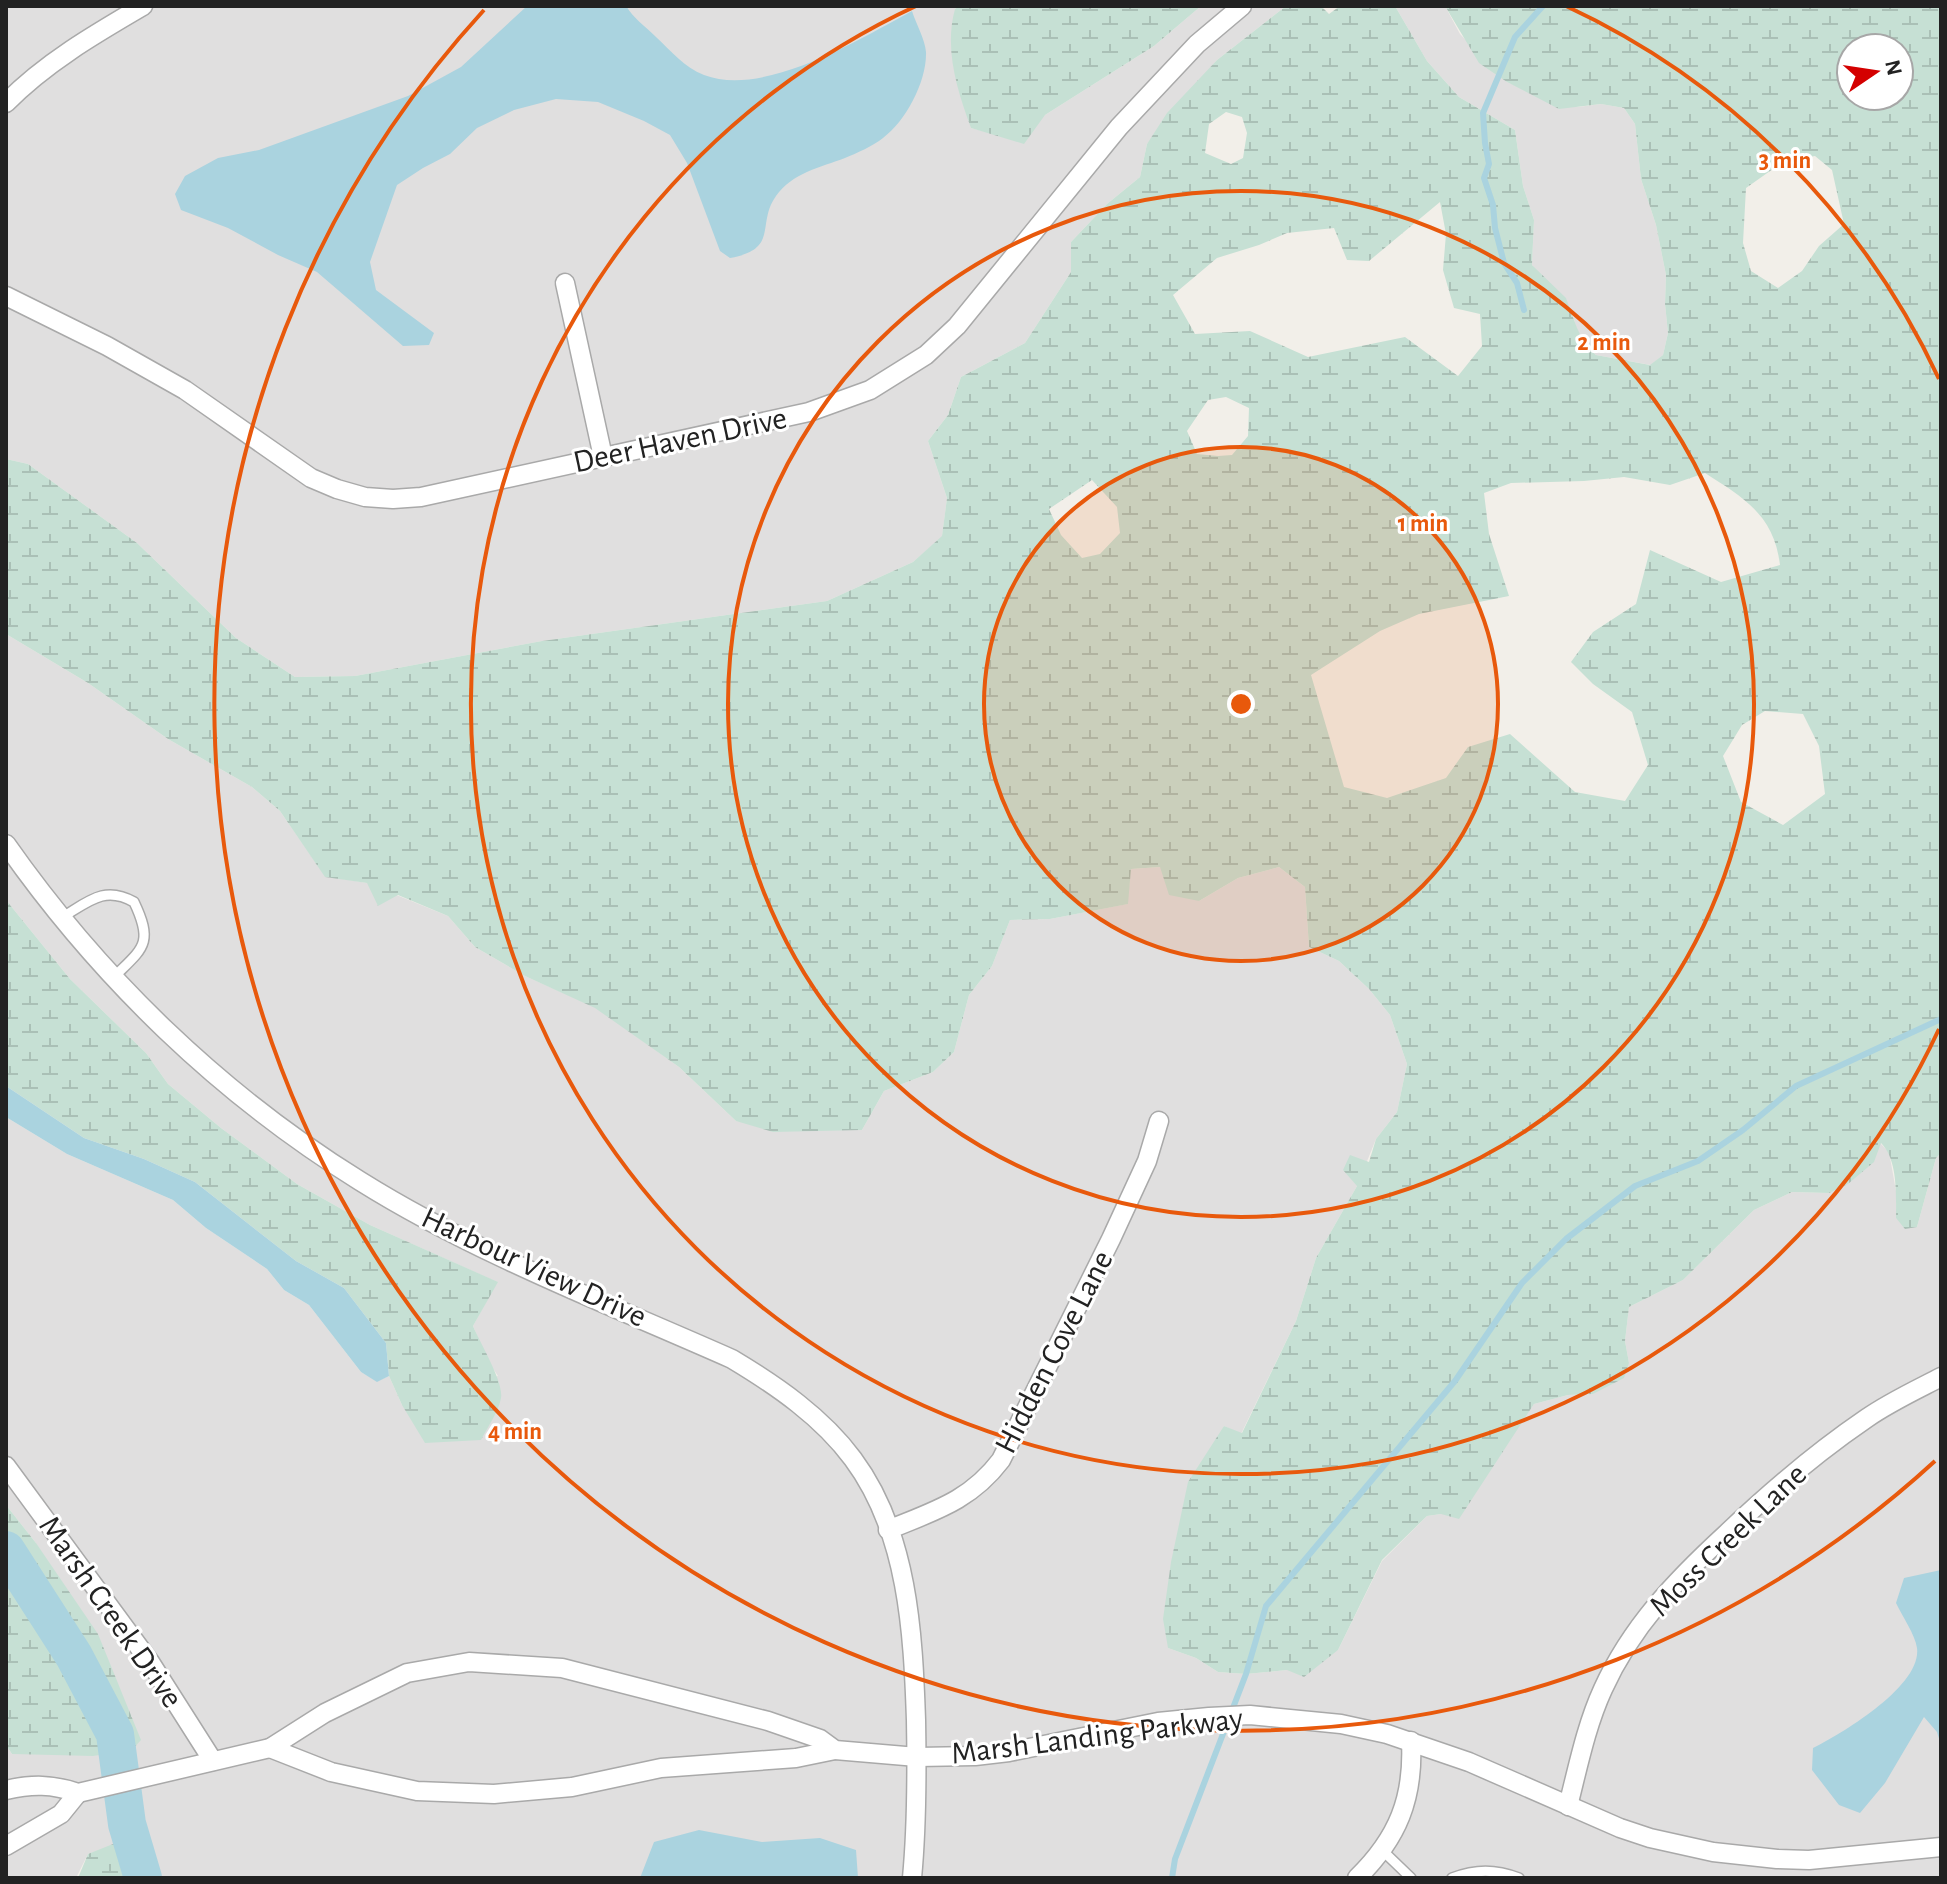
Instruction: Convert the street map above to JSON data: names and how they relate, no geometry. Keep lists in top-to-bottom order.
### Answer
{
  "streets": {
    "street": [
      "Deer Haven Drive",
      "Harbour View Drive",
      "Hidden Cove Lane",
      "Moss Creek Lane",
      "Marsh Creek Drive",
      "Marsh Landing Parkway"
    ]
  },
  "crossings": [
    ["Harbour View Drive", "Hidden Cove Lane"],
    ["Harbour View Drive", "Marsh Landing Parkway"],
    ["Moss Creek Lane", "Marsh Landing Parkway"],
    ["Marsh Creek Drive", "Marsh Landing Parkway"]
  ],
  "north": "right",
  "rings": [
    "3 min",
    "2 min",
    "1 min",
    "4 min"
  ]
}
